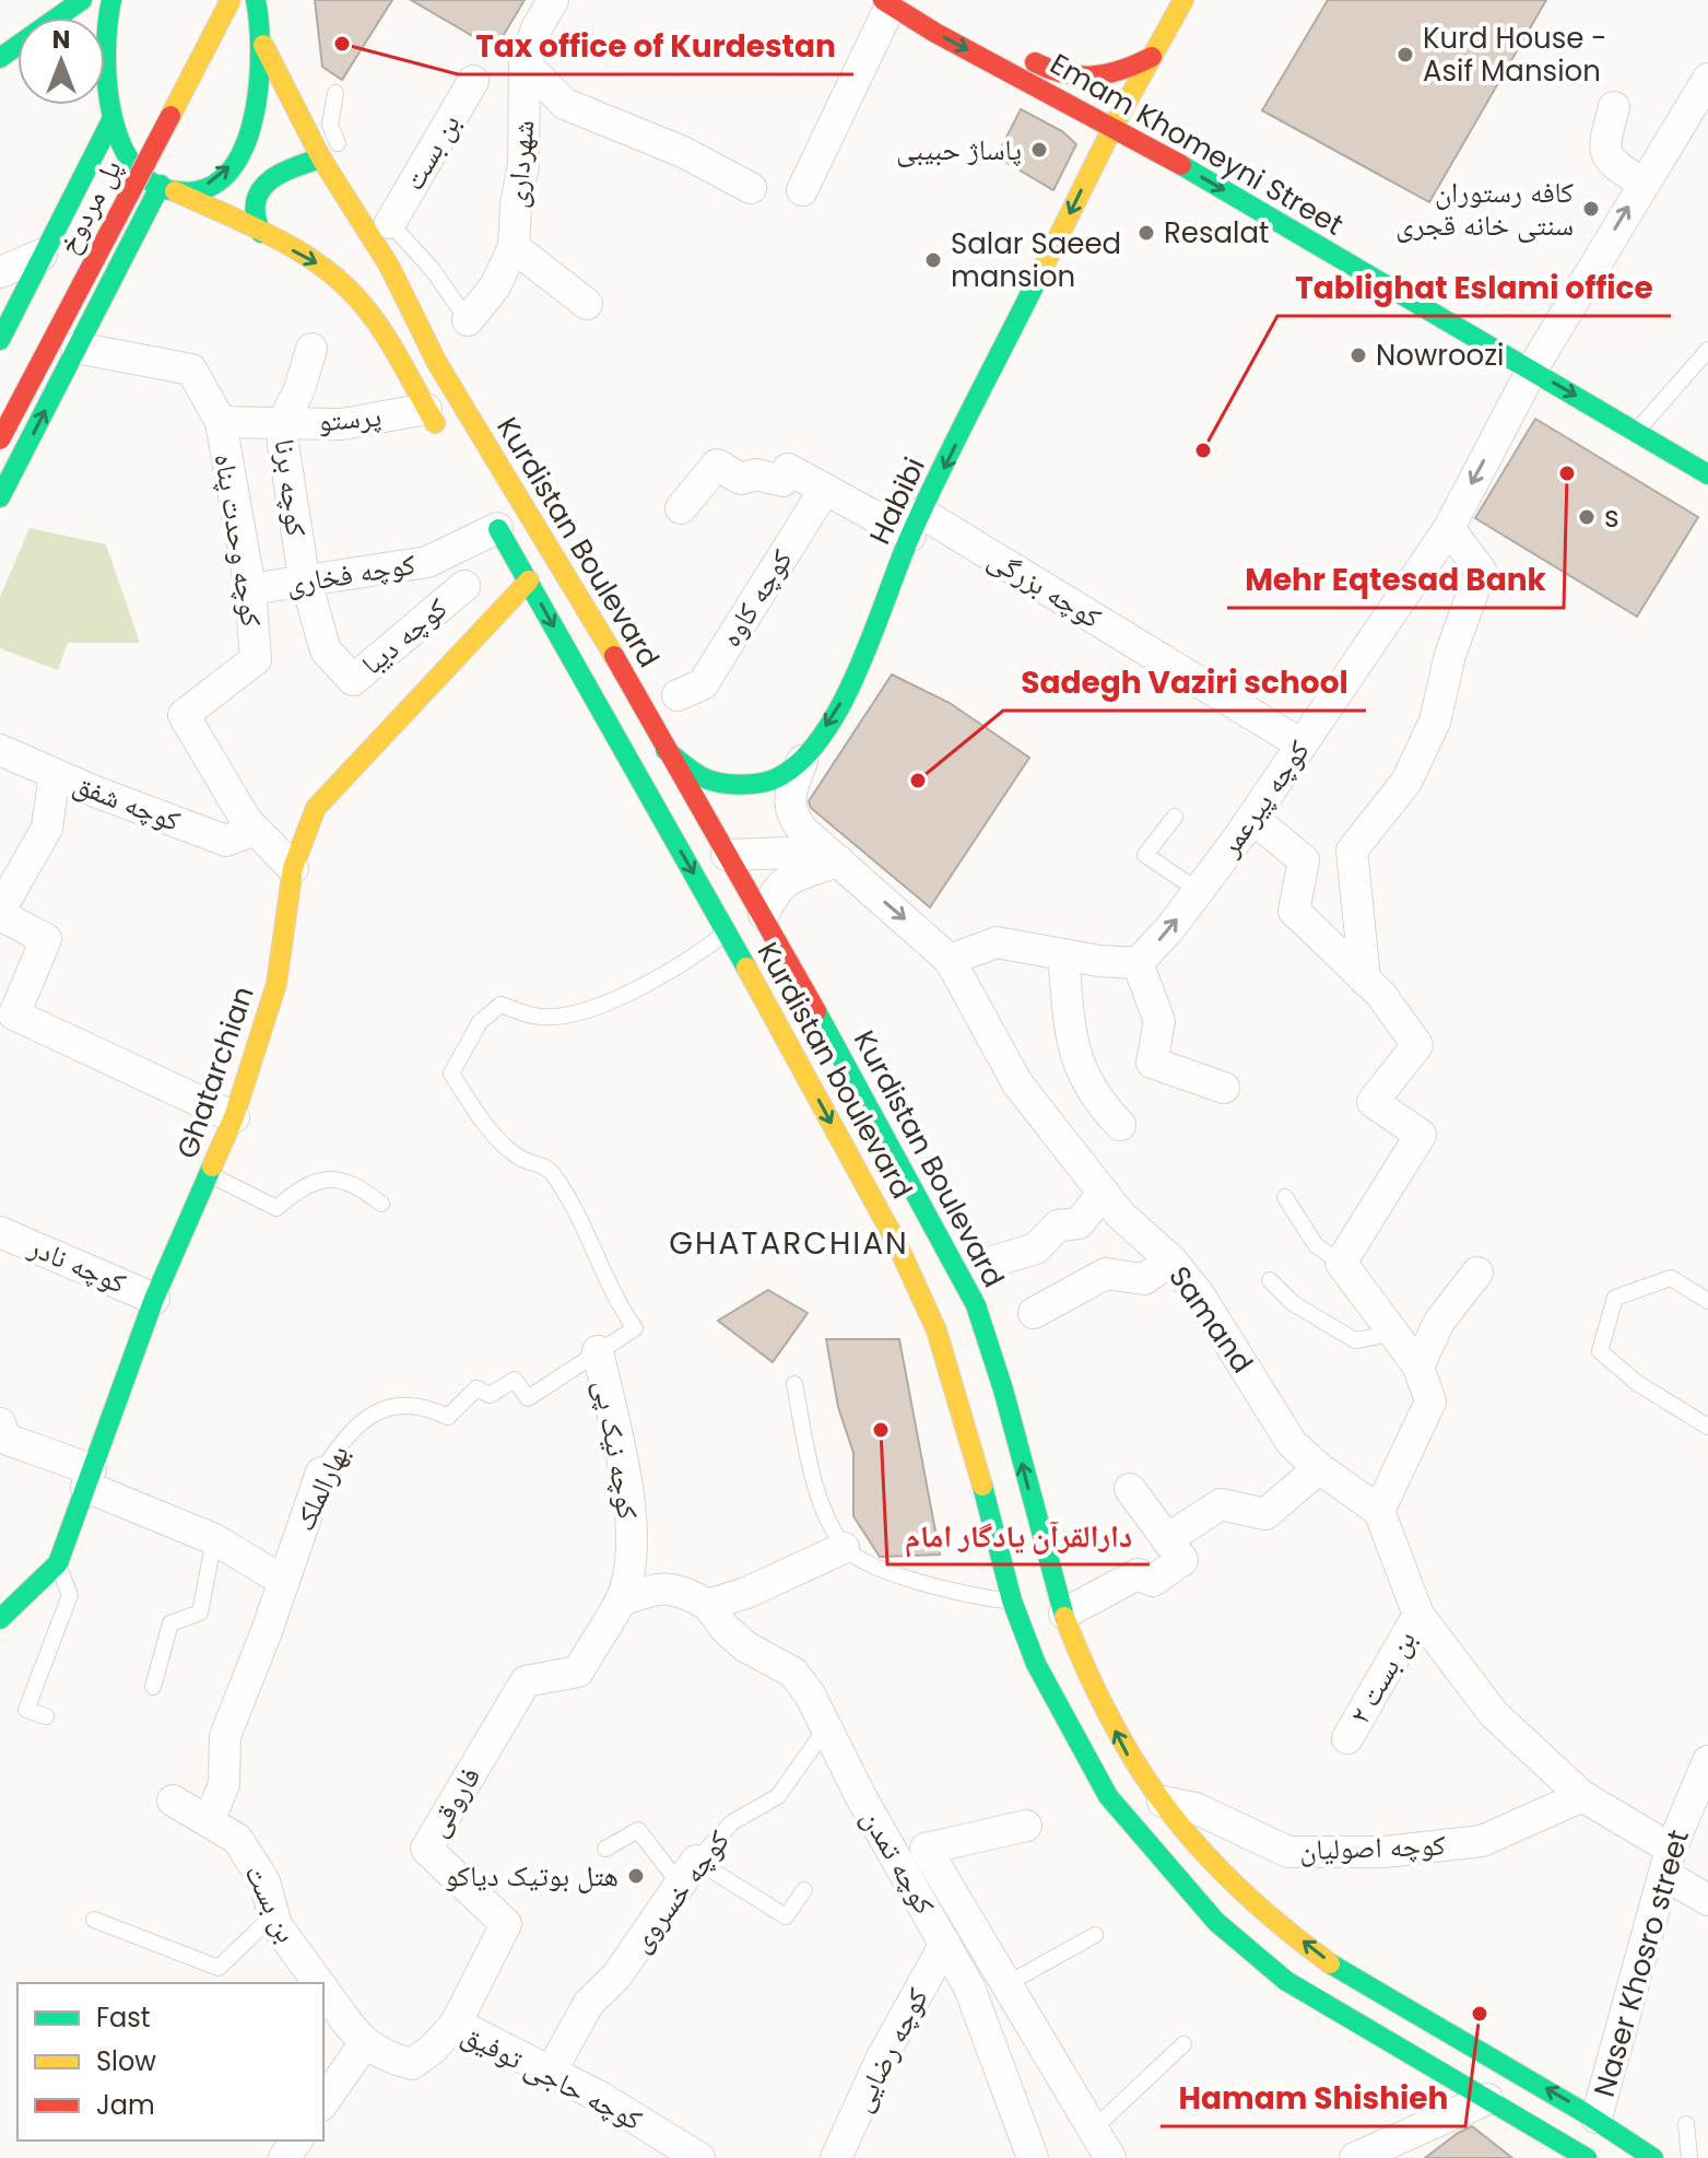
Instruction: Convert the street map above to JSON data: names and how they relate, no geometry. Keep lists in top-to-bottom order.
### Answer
{
  "streets": {
    "main road": [
      "Emam Khomeyni Street",
      "پل مردوخ",
      "Habibi",
      "Kurdistan Boulevard",
      "Kurdistan boulevard",
      "Ghatarchian"
    ],
    "street": [
      "بن بست",
      "شهرداری",
      "پرستو",
      "کوچه برنا",
      "کوچه وحدت پناه",
      "کوچه فخاری",
      "کوچه بزرگی",
      "کوچه کاوه",
      "کوچه دیبا",
      "کوچه پیرعمر",
      "کوچه شفق",
      "کوچه نادر",
      "Samand",
      "کوچه نیک پی",
      "بهارالملک",
      "بن بست ۲",
      "فاروقی",
      "کوچه اصولیان",
      "کوچه تمدن",
      "کوچه خسروی",
      "Naser Khosro street",
      "کوچه رضایی",
      "کوچه حاجی توفیق"
    ]
  },
  "crossings": [
    ["Emam Khomeyni Street", "Habibi"],
    ["Emam Khomeyni Street", "کوچه پیرعمر"],
    ["بن بست", "بهارالملک"],
    ["بن بست", "کوچه حاجی توفیق"],
    ["پرستو", "کوچه برنا"],
    ["پرستو", "کوچه وحدت پناه"],
    ["کوچه برنا", "کوچه فخاری"],
    ["کوچه برنا", "کوچه دیبا"],
    ["Habibi", "Kurdistan Boulevard"],
    ["Habibi", "کوچه بزرگی"],
    ["Habibi", "Samand"],
    ["کوچه وحدت پناه", "کوچه فخاری"],
    ["کوچه وحدت پناه", "کوچه شفق"],
    ["کوچه وحدت پناه", "Ghatarchian"],
    ["Kurdistan Boulevard", "کوچه اصولیان"],
    ["Kurdistan Boulevard", "Naser Khosro street"],
    ["کوچه فخاری", "کوچه دیبا"],
    ["کوچه فخاری", "Kurdistan boulevard"],
    ["کوچه بزرگی", "کوچه کاوه"],
    ["کوچه بزرگی", "کوچه پیرعمر"],
    ["Kurdistan boulevard", "Ghatarchian"],
    ["Kurdistan boulevard", "بهارالملک"],
    ["Ghatarchian", "کوچه نادر"],
    ["کوچه نیک پی", "بهارالملک"],
    ["کوچه نیک پی", "فاروقی"],
    ["فاروقی", "کوچه حاجی توفیق"],
    ["کوچه تمدن", "کوچه خسروی"],
    ["کوچه تمدن", "کوچه رضایی"],
    ["کوچه خسروی", "کوچه حاجی توفیق"]
  ],
  "one_way": [
    "Emam Khomeyni Street",
    "Habibi",
    "Kurdistan Boulevard",
    "Kurdistan boulevard"
  ],
  "districts": ["GHATARCHIAN"],
  "places": [
    "Tax office of Kurdestan",
    "Kurd House - Asif Mansion",
    "پاساژ حبیبی",
    "کافه رستوران سنتی خانه قجری",
    "Resalat",
    "Salar Saeed mansion",
    "Nowroozi",
    "Tablighat Eslami office",
    "Mehr Eqtesad Bank",
    "s",
    "Sadegh Vaziri school",
    "دارالقرآن یادگار امام",
    "هتل بوتیک دیاکو",
    "Hamam Shishieh"
  ],
  "legend": ["Fast", "Slow", "Jam"],
  "north": "top"
}
